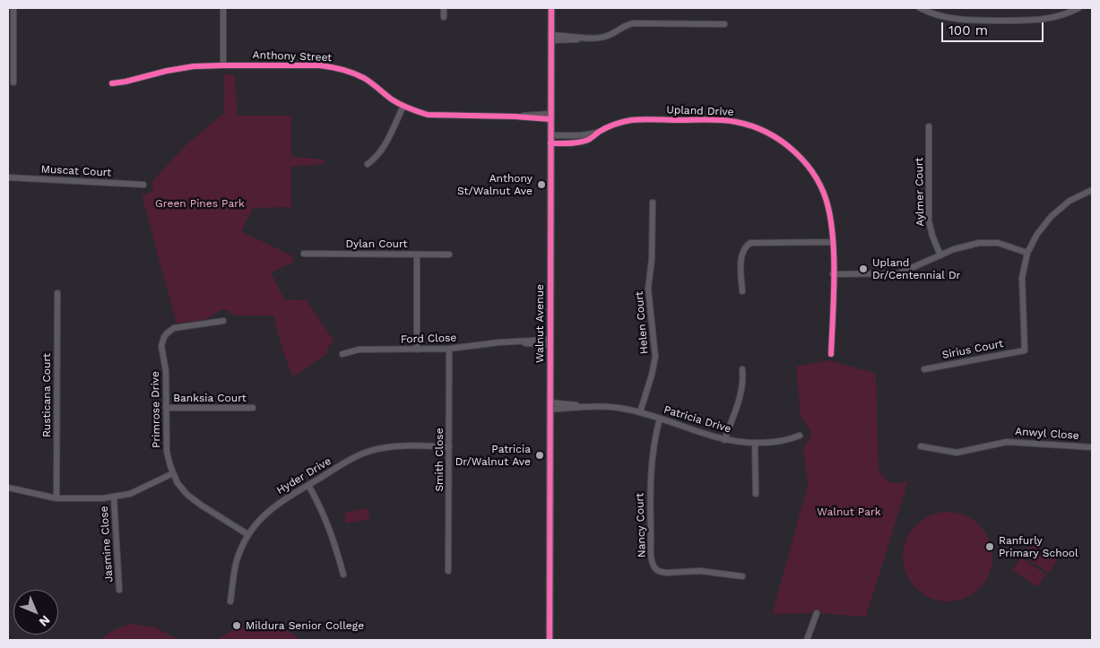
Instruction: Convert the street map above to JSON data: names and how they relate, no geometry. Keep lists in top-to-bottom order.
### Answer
{
  "streets": {
    "street": [
      "Anthony Street",
      "Upland Drive",
      "Muscat Court",
      "Aylmer Court",
      "Dylan Court",
      "Helen Court",
      "Walnut Avenue",
      "Ford Close",
      "Sirius Court",
      "Rusticana Court",
      "Banksia Court",
      "Primrose Drive",
      "Patricia Drive",
      "Anwyl Close",
      "Smith Close",
      "Hyder Drive",
      "Nancy Court",
      "Jasmine Close"
    ]
  },
  "crossings": [
    ["Anthony Street", "Walnut Avenue"],
    ["Upland Drive", "Walnut Avenue"],
    ["Helen Court", "Patricia Drive"],
    ["Walnut Avenue", "Ford Close"],
    ["Walnut Avenue", "Patricia Drive"],
    ["Ford Close", "Smith Close"],
    ["Banksia Court", "Primrose Drive"],
    ["Primrose Drive", "Hyder Drive"],
    ["Patricia Drive", "Nancy Court"],
    ["Smith Close", "Hyder Drive"]
  ],
  "parks": ["Green Pines Park", "Walnut Park"],
  "places": [
    "Anthony St/Walnut Ave",
    "Upland Dr/Centennial Dr",
    "Patricia Dr/Walnut Ave",
    "Ranfurly Primary School",
    "Mildura Senior College"
  ],
  "scale_bar": "100 m",
  "north": "bottom right"
}
